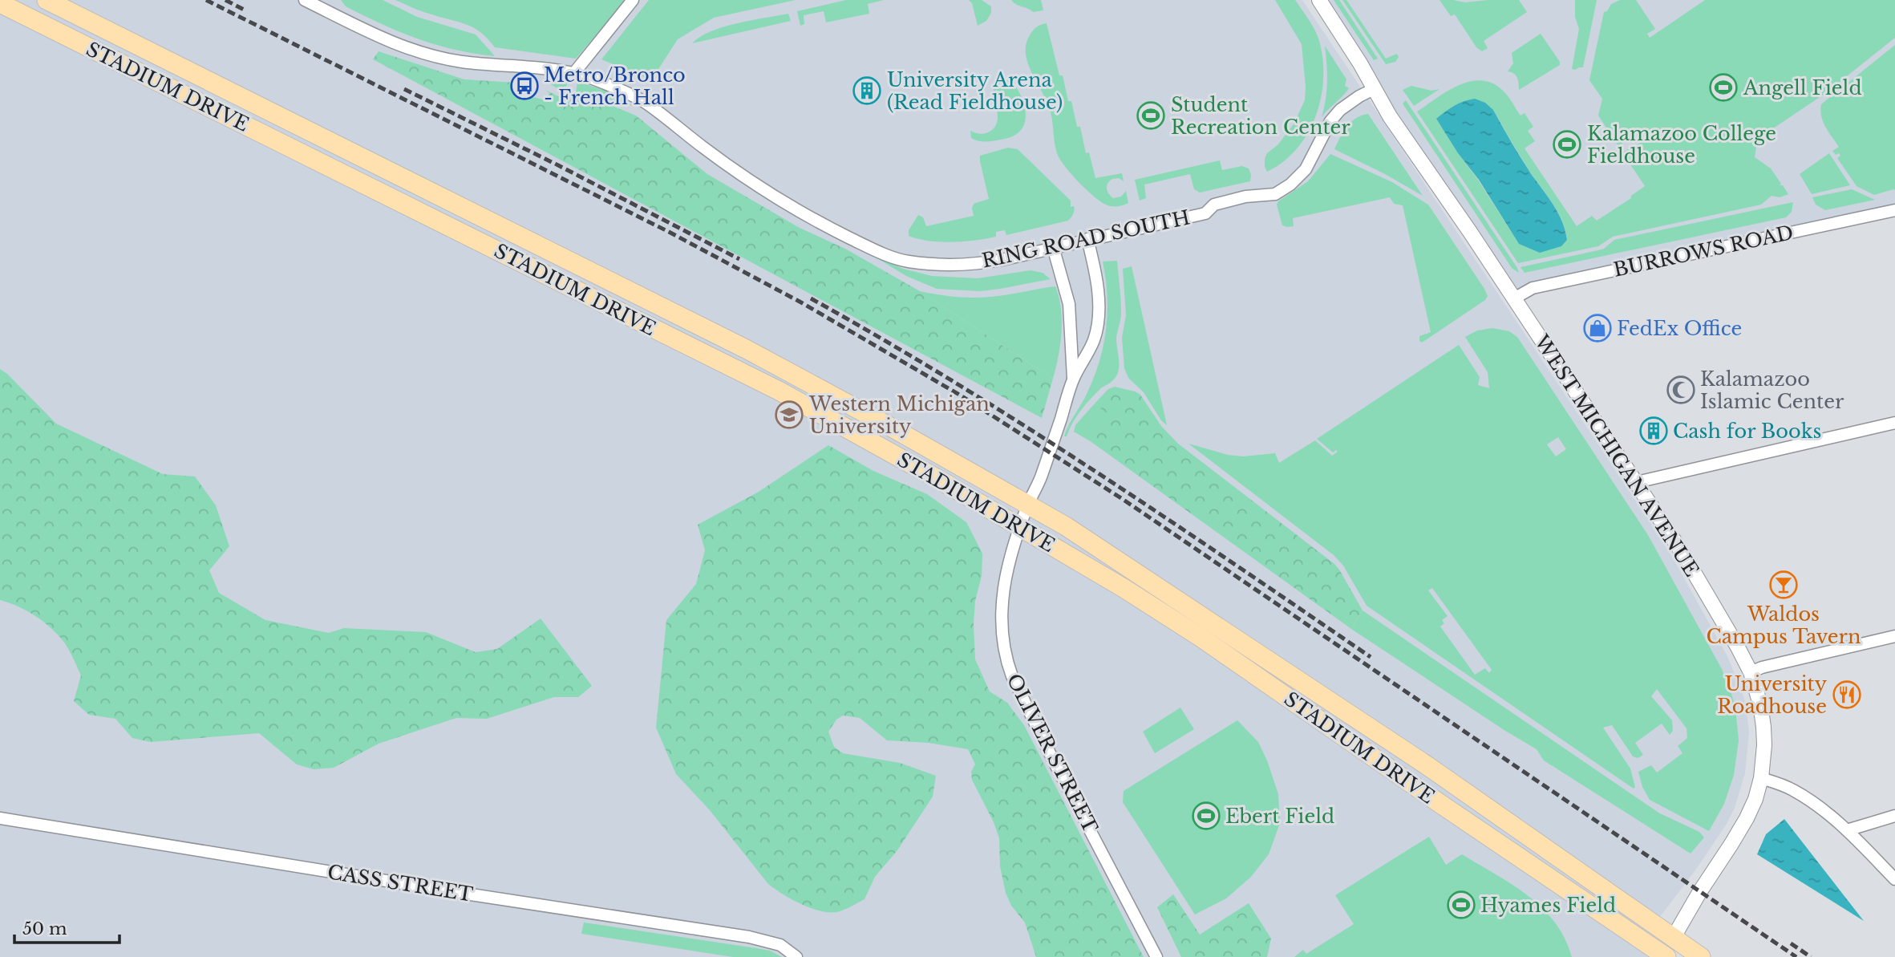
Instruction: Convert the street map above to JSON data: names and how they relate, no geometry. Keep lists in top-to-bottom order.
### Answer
{
  "streets": {
    "main road": ["STADIUM DRIVE"],
    "street": [
      "RING ROAD SOUTH",
      "BURROWS ROAD",
      "WEST MICHIGAN AVENUE",
      "OLIVER STREET",
      "CASS STREET"
    ]
  },
  "crossings": [
    ["STADIUM DRIVE", "WEST MICHIGAN AVENUE"],
    ["STADIUM DRIVE", "OLIVER STREET"],
    ["RING ROAD SOUTH", "WEST MICHIGAN AVENUE"],
    ["RING ROAD SOUTH", "OLIVER STREET"],
    ["BURROWS ROAD", "WEST MICHIGAN AVENUE"]
  ],
  "places": {
    "bus stop": ["Metro/Bronco - French Hall"],
    "sports": [
      "Angell Field",
      "Student Recreation Center",
      "Kalamazoo College Fieldhouse",
      "Ebert Field",
      "Hyames Field"
    ],
    "building": ["University Arena (Read Fieldhouse)", "Cash for Books"],
    "shop": ["FedEx Office"],
    "mosque": ["Kalamazoo Islamic Center"],
    "school or university": ["Western Michigan University"],
    "bar": ["Waldos Campus Tavern"],
    "restaurant": ["University Roadhouse"]
  },
  "scale_bar": "50 m"
}
